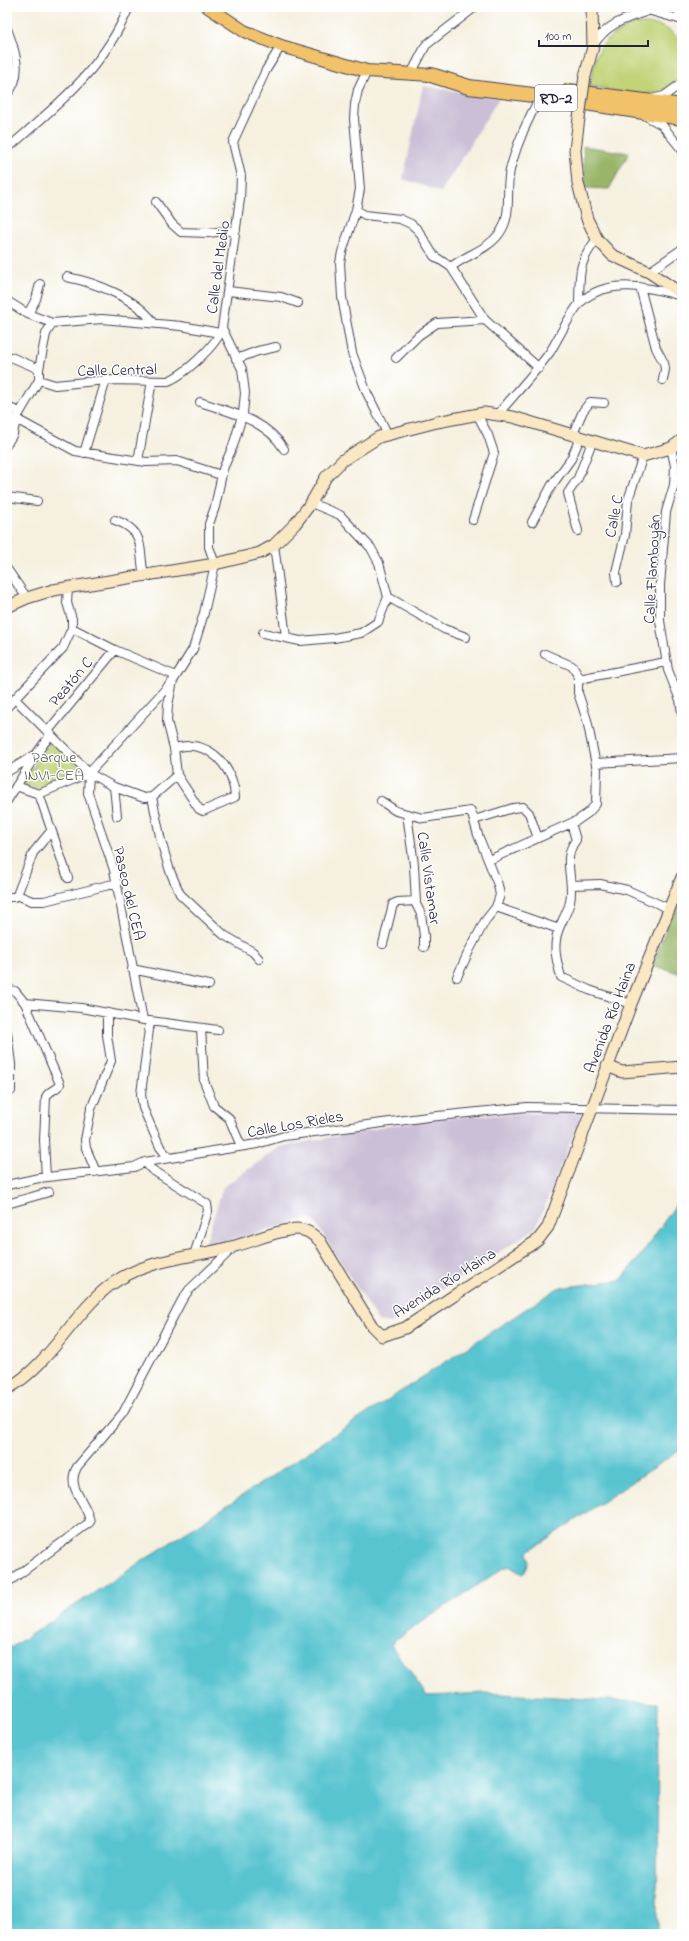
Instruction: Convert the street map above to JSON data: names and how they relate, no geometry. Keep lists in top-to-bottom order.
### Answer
{
  "streets": {
    "highway": ["RD-2"],
    "street": [
      "Calle del Medio",
      "Calle Central",
      "Calle C",
      "Calle Flamboyán",
      "Peatón C",
      "Calle Vistamar",
      "Paseo del CEA",
      "Avenida Río Haina",
      "Calle Los Rieles"
    ]
  },
  "crossings": [
    ["RD-2", "Calle del Medio"],
    ["Calle del Medio", "Calle Central"],
    ["Paseo del CEA", "Calle Los Rieles"],
    ["Avenida Río Haina", "Calle Los Rieles"]
  ],
  "parks": ["Parque INVI-CEA"],
  "scale_bar": "100 m"
}
